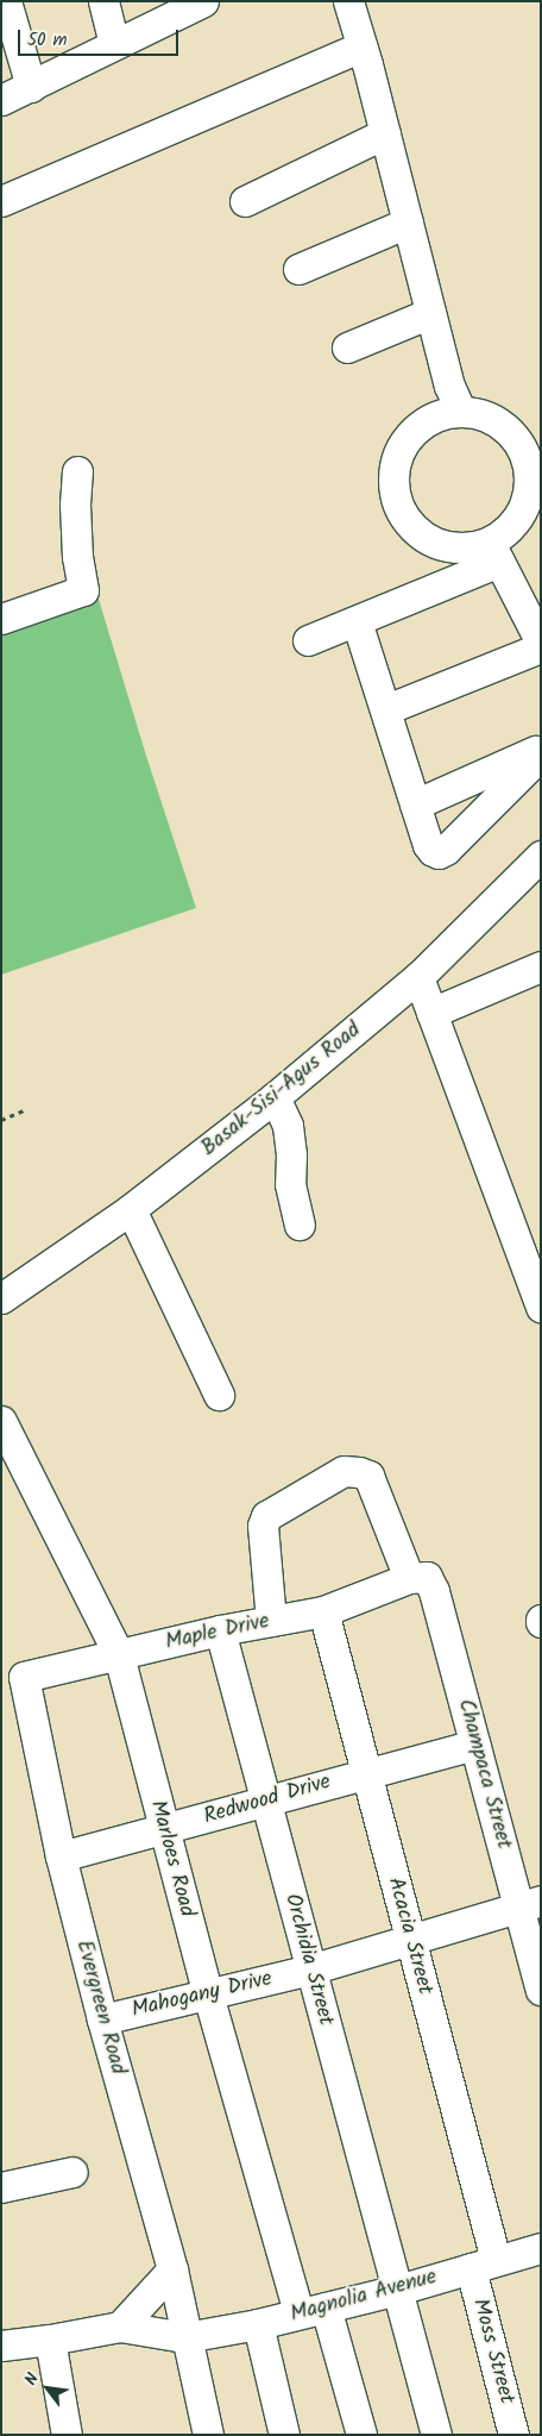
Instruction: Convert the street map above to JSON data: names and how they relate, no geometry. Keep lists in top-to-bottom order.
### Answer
{
  "streets": {
    "street": [
      "Basak-Sisi-Agus Road",
      "Maple Drive",
      "Champaca Street",
      "Redwood Drive",
      "Marloes Road",
      "Acacia Street",
      "Orchidia Street",
      "Mahogany Drive",
      "Evergreen Road",
      "Magnolia Avenue",
      "Moss Street"
    ]
  },
  "crossings": [
    ["Maple Drive", "Champaca Street"],
    ["Maple Drive", "Marloes Road"],
    ["Maple Drive", "Acacia Street"],
    ["Maple Drive", "Orchidia Street"],
    ["Maple Drive", "Evergreen Road"],
    ["Champaca Street", "Redwood Drive"],
    ["Champaca Street", "Mahogany Drive"],
    ["Redwood Drive", "Marloes Road"],
    ["Redwood Drive", "Acacia Street"],
    ["Redwood Drive", "Orchidia Street"],
    ["Redwood Drive", "Evergreen Road"],
    ["Marloes Road", "Mahogany Drive"],
    ["Marloes Road", "Magnolia Avenue"],
    ["Acacia Street", "Mahogany Drive"],
    ["Acacia Street", "Magnolia Avenue"],
    ["Acacia Street", "Moss Street"],
    ["Orchidia Street", "Mahogany Drive"],
    ["Orchidia Street", "Magnolia Avenue"],
    ["Mahogany Drive", "Evergreen Road"],
    ["Evergreen Road", "Magnolia Avenue"],
    ["Magnolia Avenue", "Moss Street"]
  ],
  "scale_bar": "50 m",
  "north": "top left"
}
